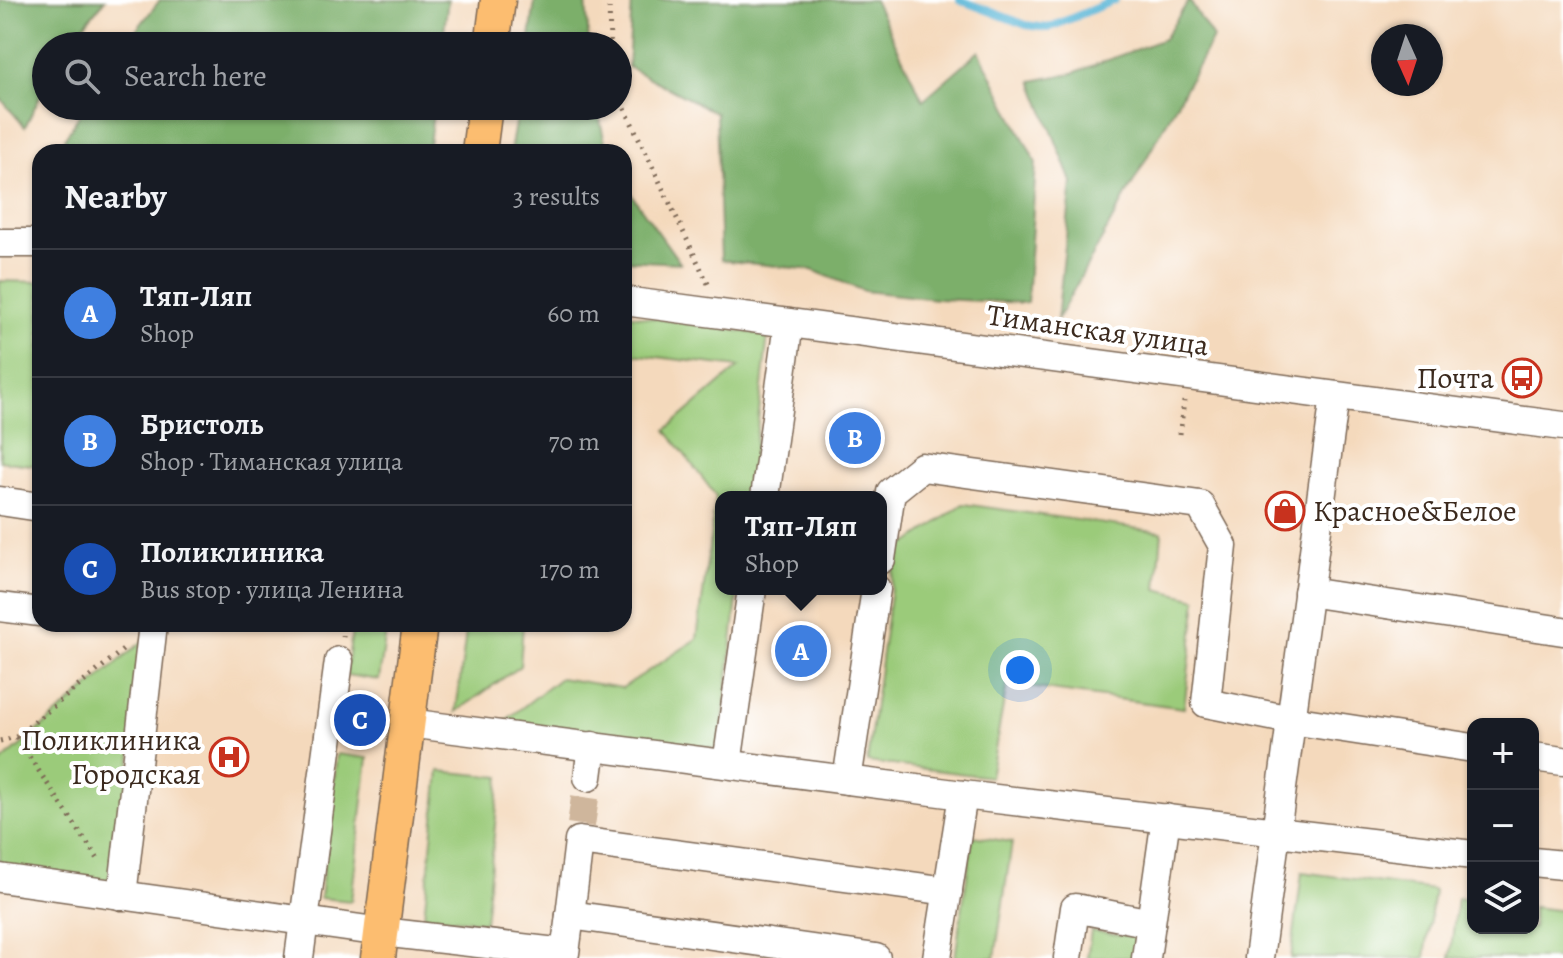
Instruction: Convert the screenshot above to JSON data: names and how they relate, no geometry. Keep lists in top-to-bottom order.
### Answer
{
  "streets": {
    "street": ["Тиманская улица"]
  },
  "places": {
    "bus stop": ["Почта"],
    "shop": ["Красное&Белое"],
    "hospital": ["Поликлиника Городская"]
  },
  "north": "bottom",
  "page": {
    "search": "Search here",
    "heading": ["Nearby", "3 results"],
    "list": [
      {
        "mark": "A",
        "name": "Тяп-Ляп",
        "note": "Shop",
        "value": "60 m"
      },
      {
        "mark": "B",
        "name": "Бристоль",
        "note": "Shop · Тиманская улица",
        "value": "70 m"
      },
      {
        "mark": "C",
        "name": "Поликлиника",
        "note": "Bus stop · улица Ленина",
        "value": "170 m"
      }
    ],
    "pins": ["B", "A", "C"],
    "popup": ["Тяп-Ляп", "Shop"],
    "map_buttons": ["+", "−"]
  }
}
